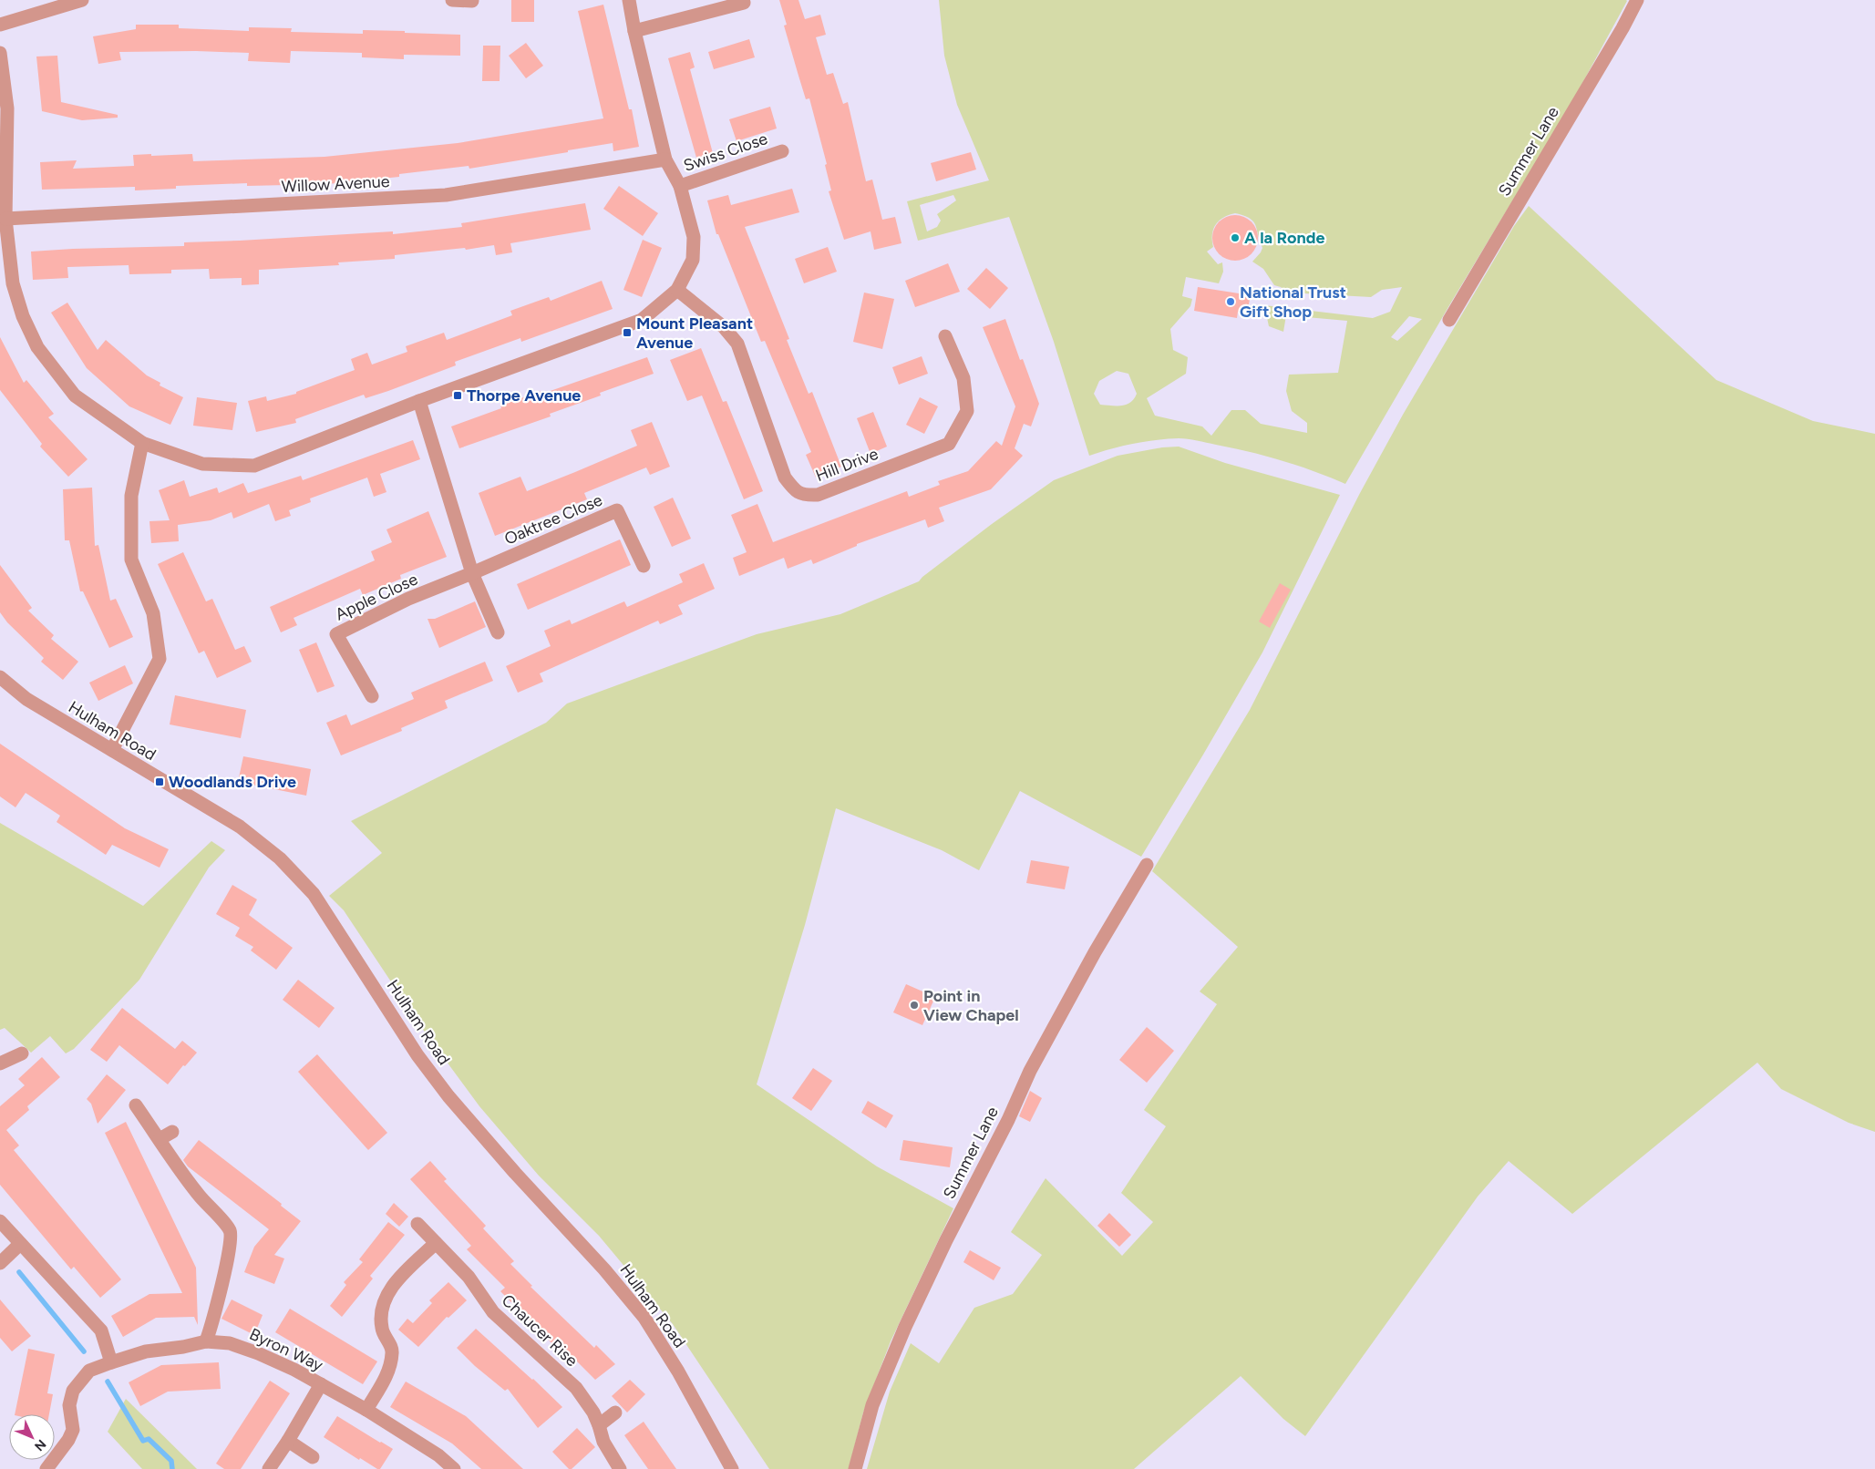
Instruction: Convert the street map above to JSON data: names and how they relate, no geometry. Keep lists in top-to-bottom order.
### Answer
{
  "streets": {
    "street": [
      "Summer Lane",
      "Swiss Close",
      "Willow Avenue",
      "Hill Drive",
      "Oaktree Close",
      "Apple Close",
      "Hulham Road",
      "Chaucer Rise",
      "Byron Way"
    ]
  },
  "crossings": [
    ["Oaktree Close", "Apple Close"]
  ],
  "places": {
    "other": ["A la Ronde", "National Trust Gift Shop", "Point in View Chapel"],
    "transit": ["Mount Pleasant Avenue", "Thorpe Avenue", "Woodlands Drive"]
  },
  "north": "bottom right"
}
